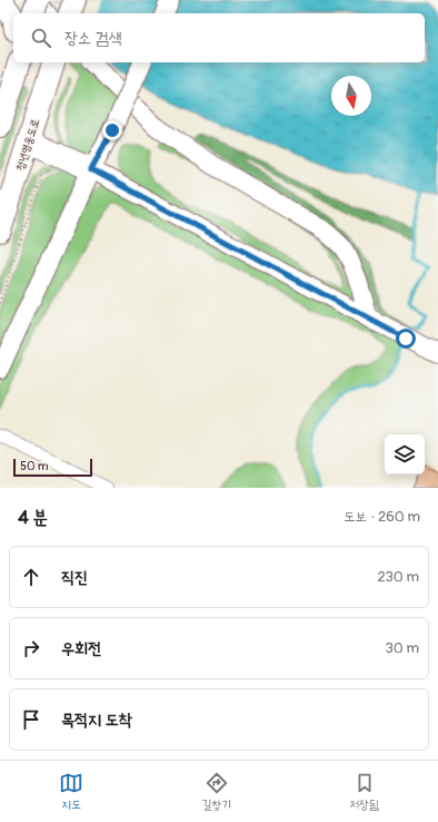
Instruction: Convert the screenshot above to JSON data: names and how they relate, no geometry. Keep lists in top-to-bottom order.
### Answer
{
  "streets": {
    "highway": ["청년영웅도로"]
  },
  "scale_bar": "50 m",
  "north": "bottom",
  "page": {
    "search": "장소 검색",
    "scale": "50 m",
    "heading": ["4 분", "도보 · 260 m"],
    "list": [
      ["직진", "230 m"],
      ["우회전", "30 m"],
      "목적지 도착"
    ],
    "nav": ["지도", "길찾기", "저장됨"]
  }
}
